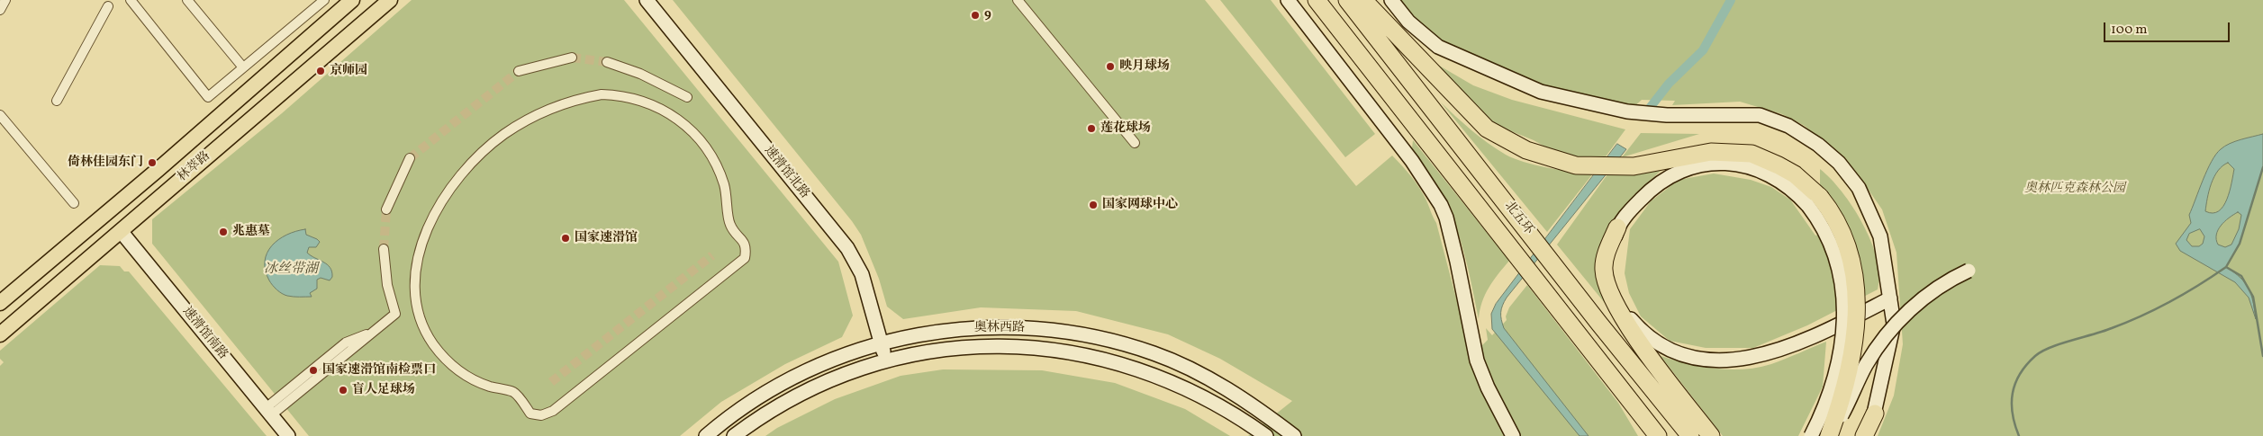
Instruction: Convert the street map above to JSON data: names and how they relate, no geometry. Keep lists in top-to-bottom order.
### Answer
{
  "streets": {
    "highway": ["北五环"],
    "main road": [
      "林萃路",
      "速滑馆北路",
      "奥林西路",
      "速滑馆南路"
    ]
  },
  "crossings": [
    ["林萃路", "速滑馆南路"],
    ["速滑馆北路", "奥林西路"]
  ],
  "water": ["冰丝带湖"],
  "parks": ["奥林匹克森林公园"],
  "places": [
    "9",
    "映月球场",
    "京师园",
    "莲花球场",
    "倚林佳园东门",
    "国家网球中心",
    "兆惠墓",
    "国家速滑馆",
    "国家速滑馆南检票口",
    "盲人足球场"
  ],
  "scale_bar": "100 m"
}
